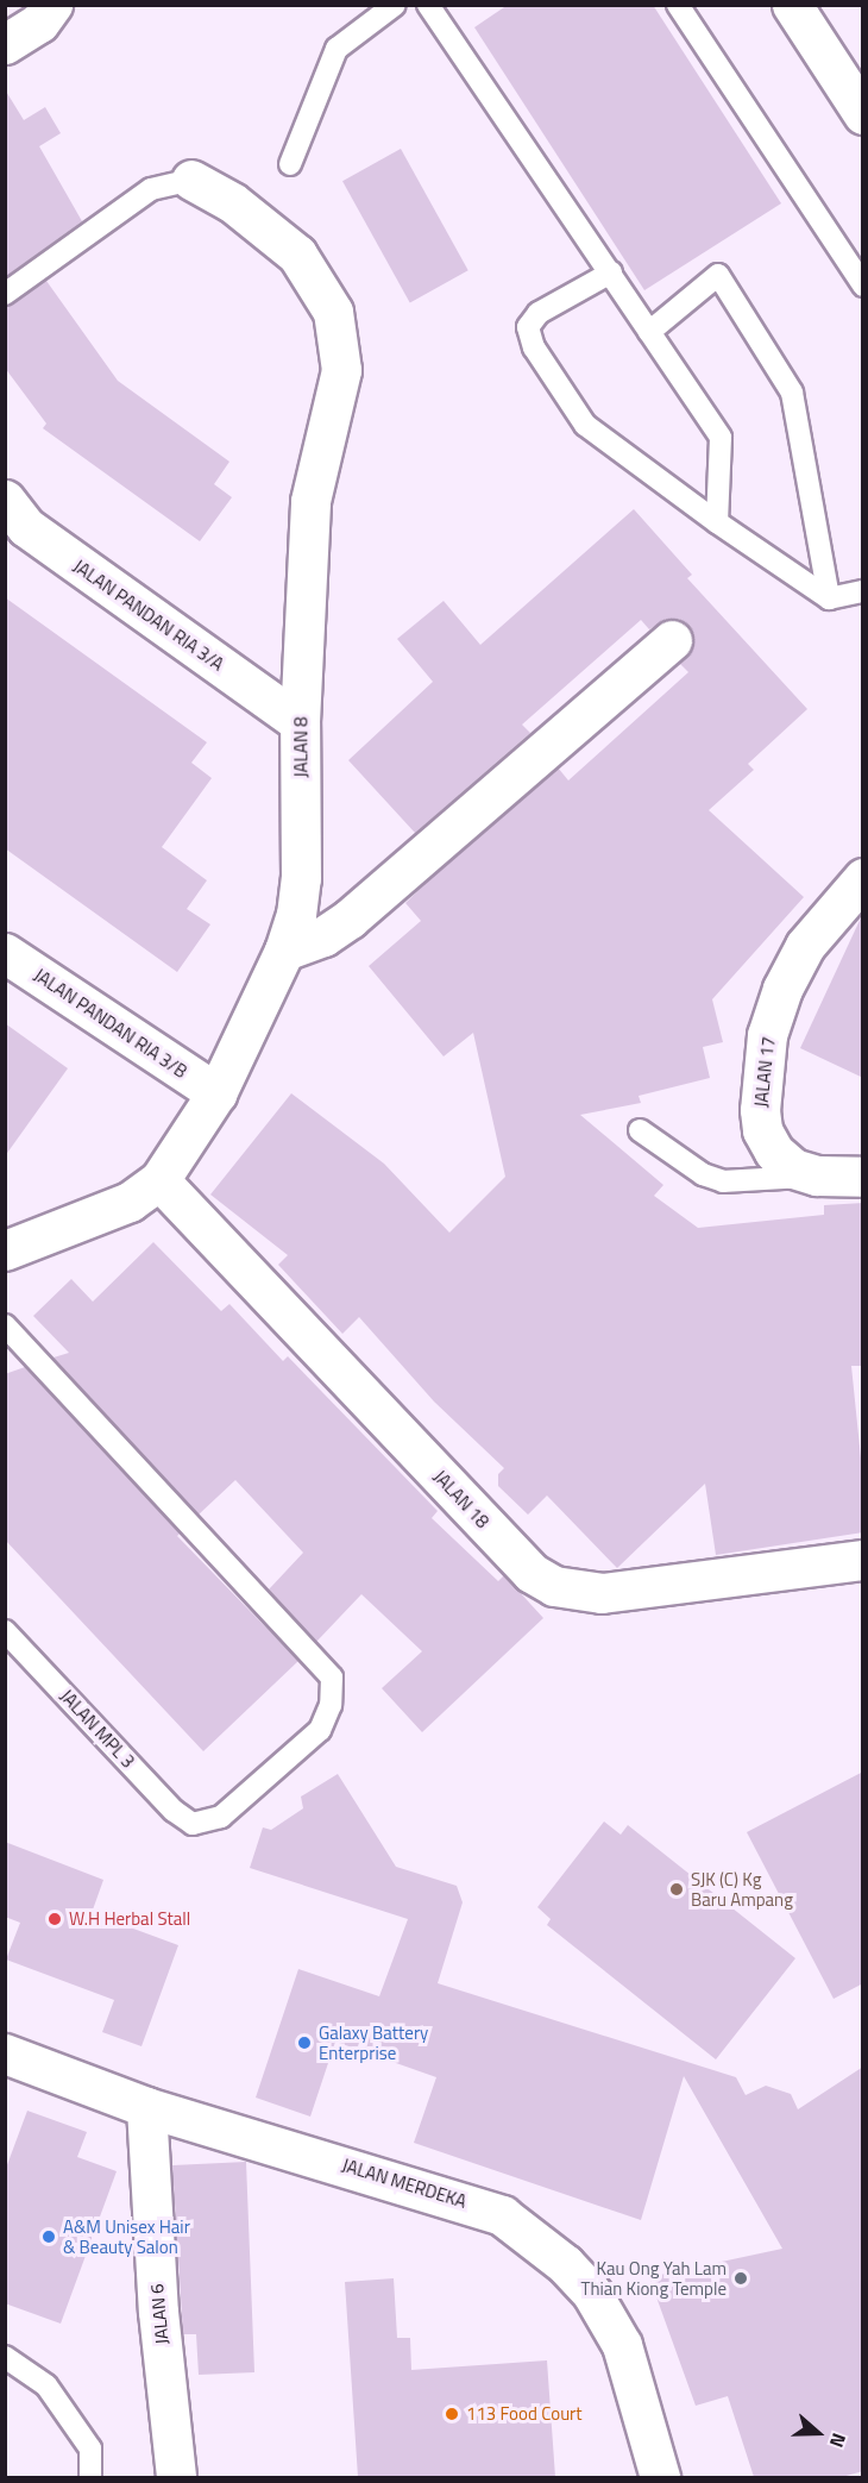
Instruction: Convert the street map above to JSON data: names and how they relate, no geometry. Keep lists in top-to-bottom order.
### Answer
{
  "streets": {
    "street": [
      "JALAN PANDAN RIA 3/A",
      "JALAN 8",
      "JALAN PANDAN RIA 3/B",
      "JALAN 17",
      "JALAN 18",
      "JALAN MERDEKA",
      "JALAN 6"
    ],
    "lane": ["JALAN MPL 3"]
  },
  "crossings": [
    ["JALAN PANDAN RIA 3/A", "JALAN 8"],
    ["JALAN 8", "JALAN PANDAN RIA 3/B"],
    ["JALAN 8", "JALAN 18"],
    ["JALAN MERDEKA", "JALAN 6"]
  ],
  "places": [
    "SJK (C) Kg Baru Ampang",
    "W.H Herbal Stall",
    "Galaxy Battery Enterprise",
    "A&M Unisex Hair & Beauty Salon",
    "Kau Ong Yah Lam Thian Kiong Temple",
    "113 Food Court"
  ],
  "north": "right"
}
